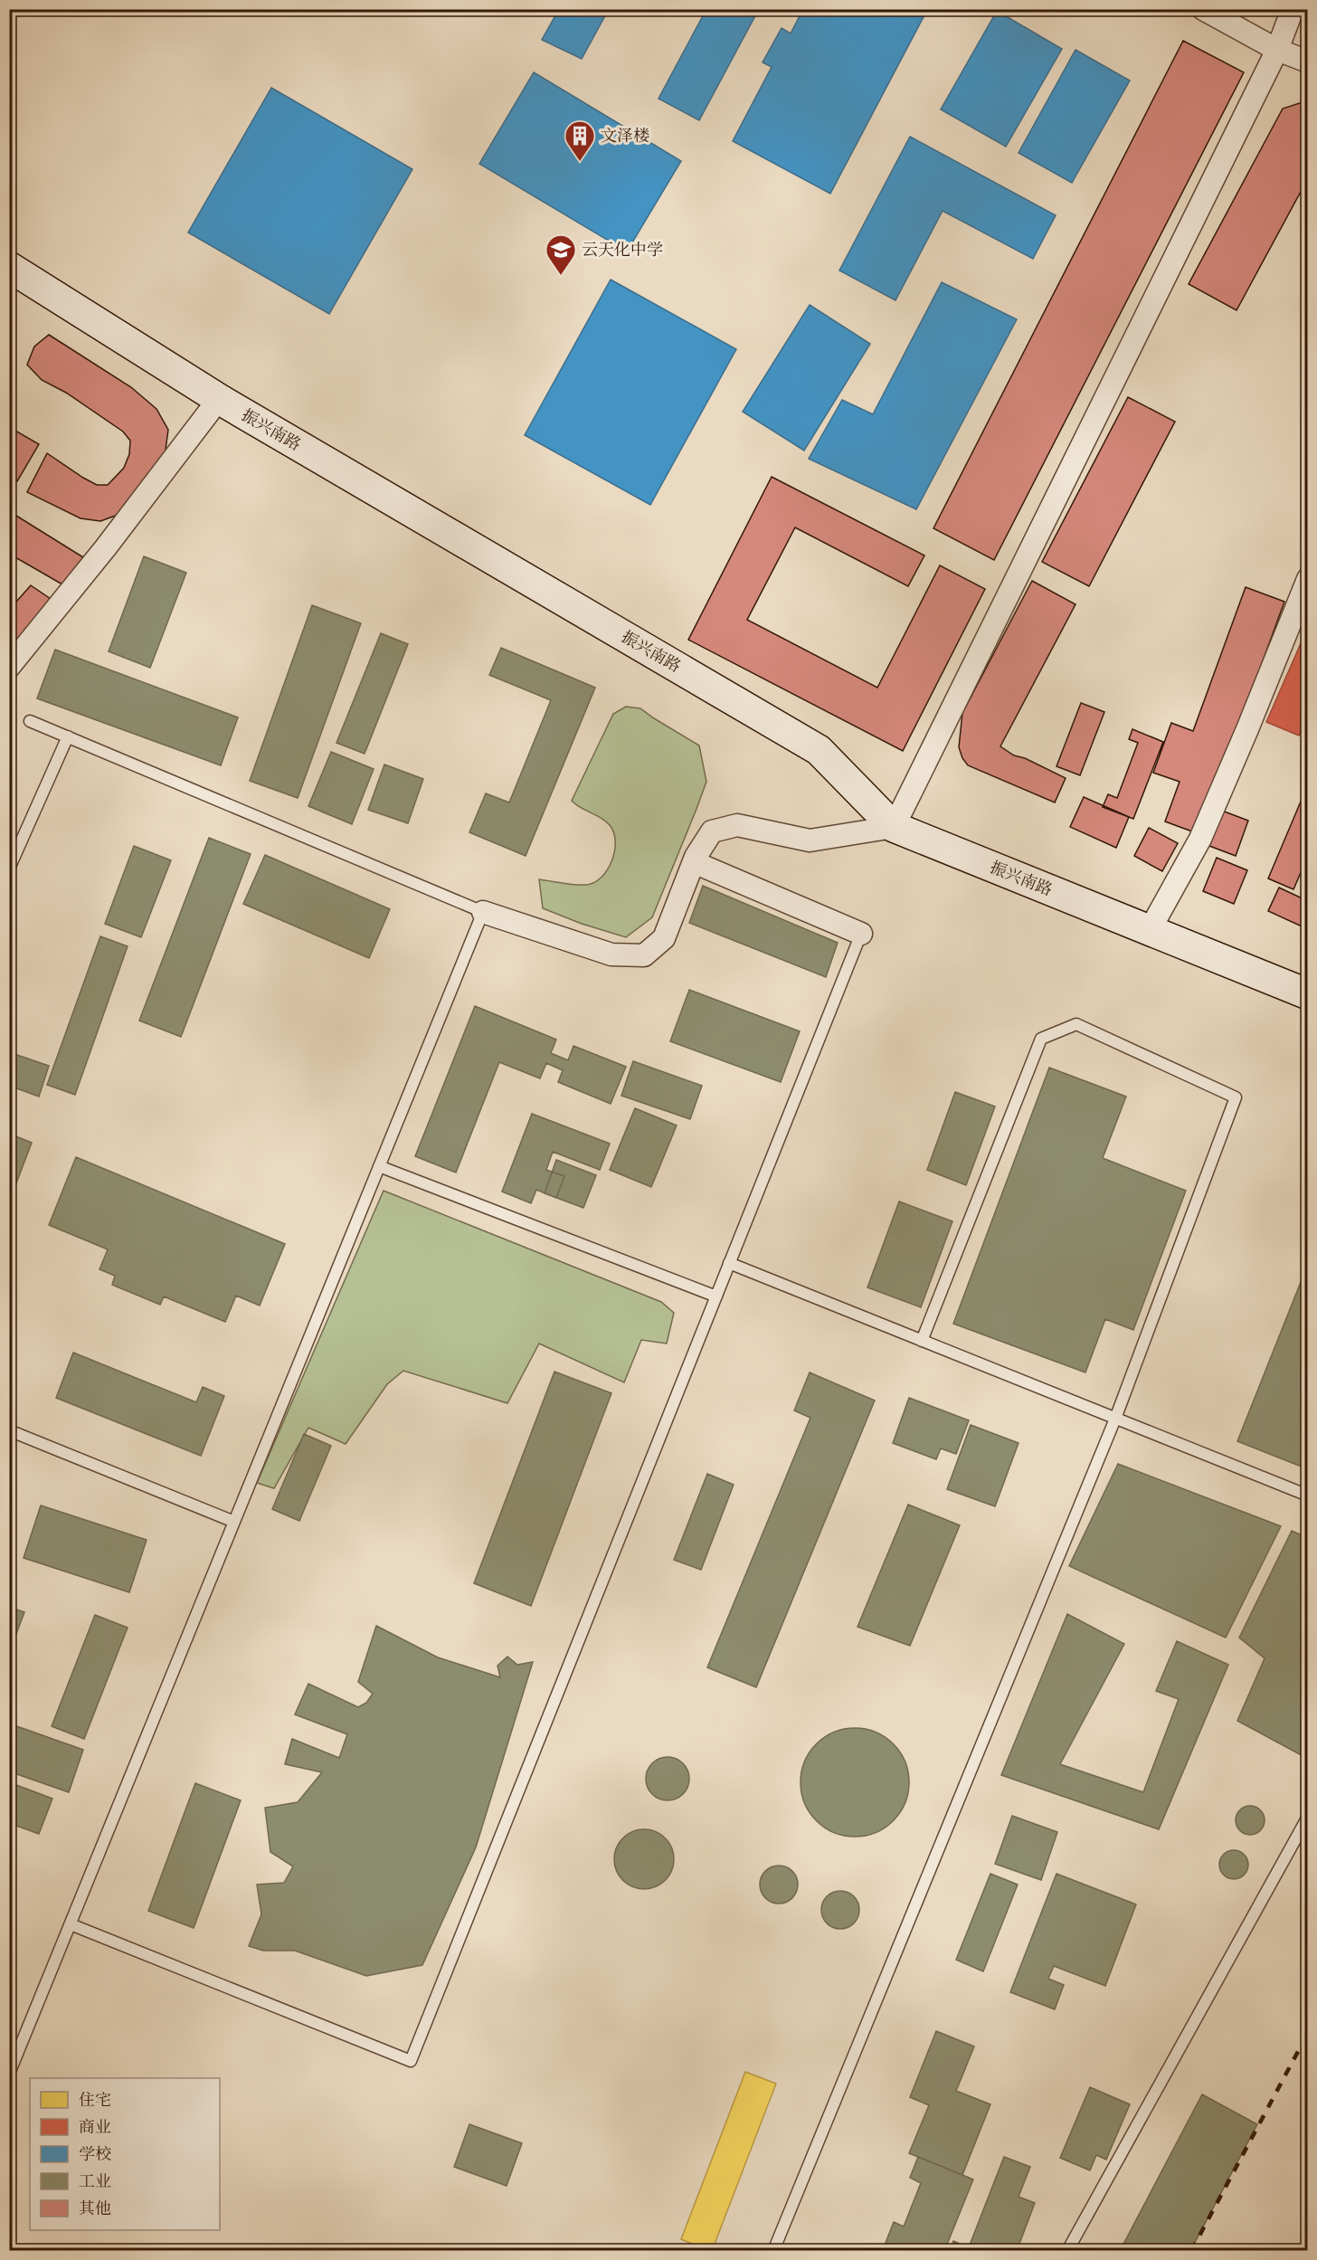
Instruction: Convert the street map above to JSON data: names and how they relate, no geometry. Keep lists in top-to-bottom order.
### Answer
{
  "streets": {
    "main road": ["振兴南路"]
  },
  "places": {
    "building": ["文泽楼"],
    "school or university": ["云天化中学"]
  },
  "legend": [
    "住宅",
    "商业",
    "学校",
    "工业",
    "其他"
  ]
}
